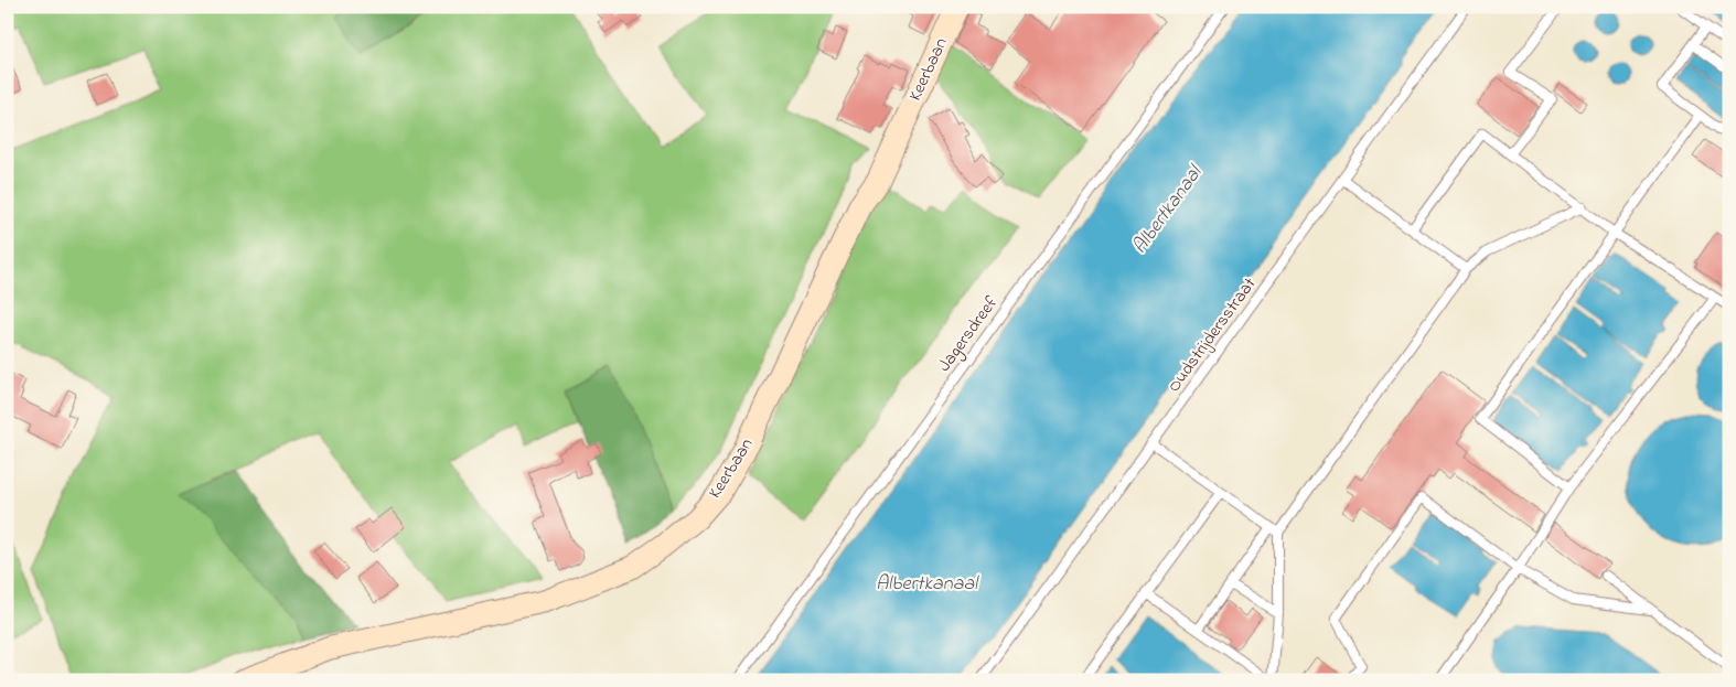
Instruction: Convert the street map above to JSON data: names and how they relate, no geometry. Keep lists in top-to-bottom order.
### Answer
{
  "streets": {
    "street": ["Keerbaan"],
    "lane": ["Jagersdreef", "Oudstrijdersstraat"]
  },
  "water": ["Albertkanaal"]
}
